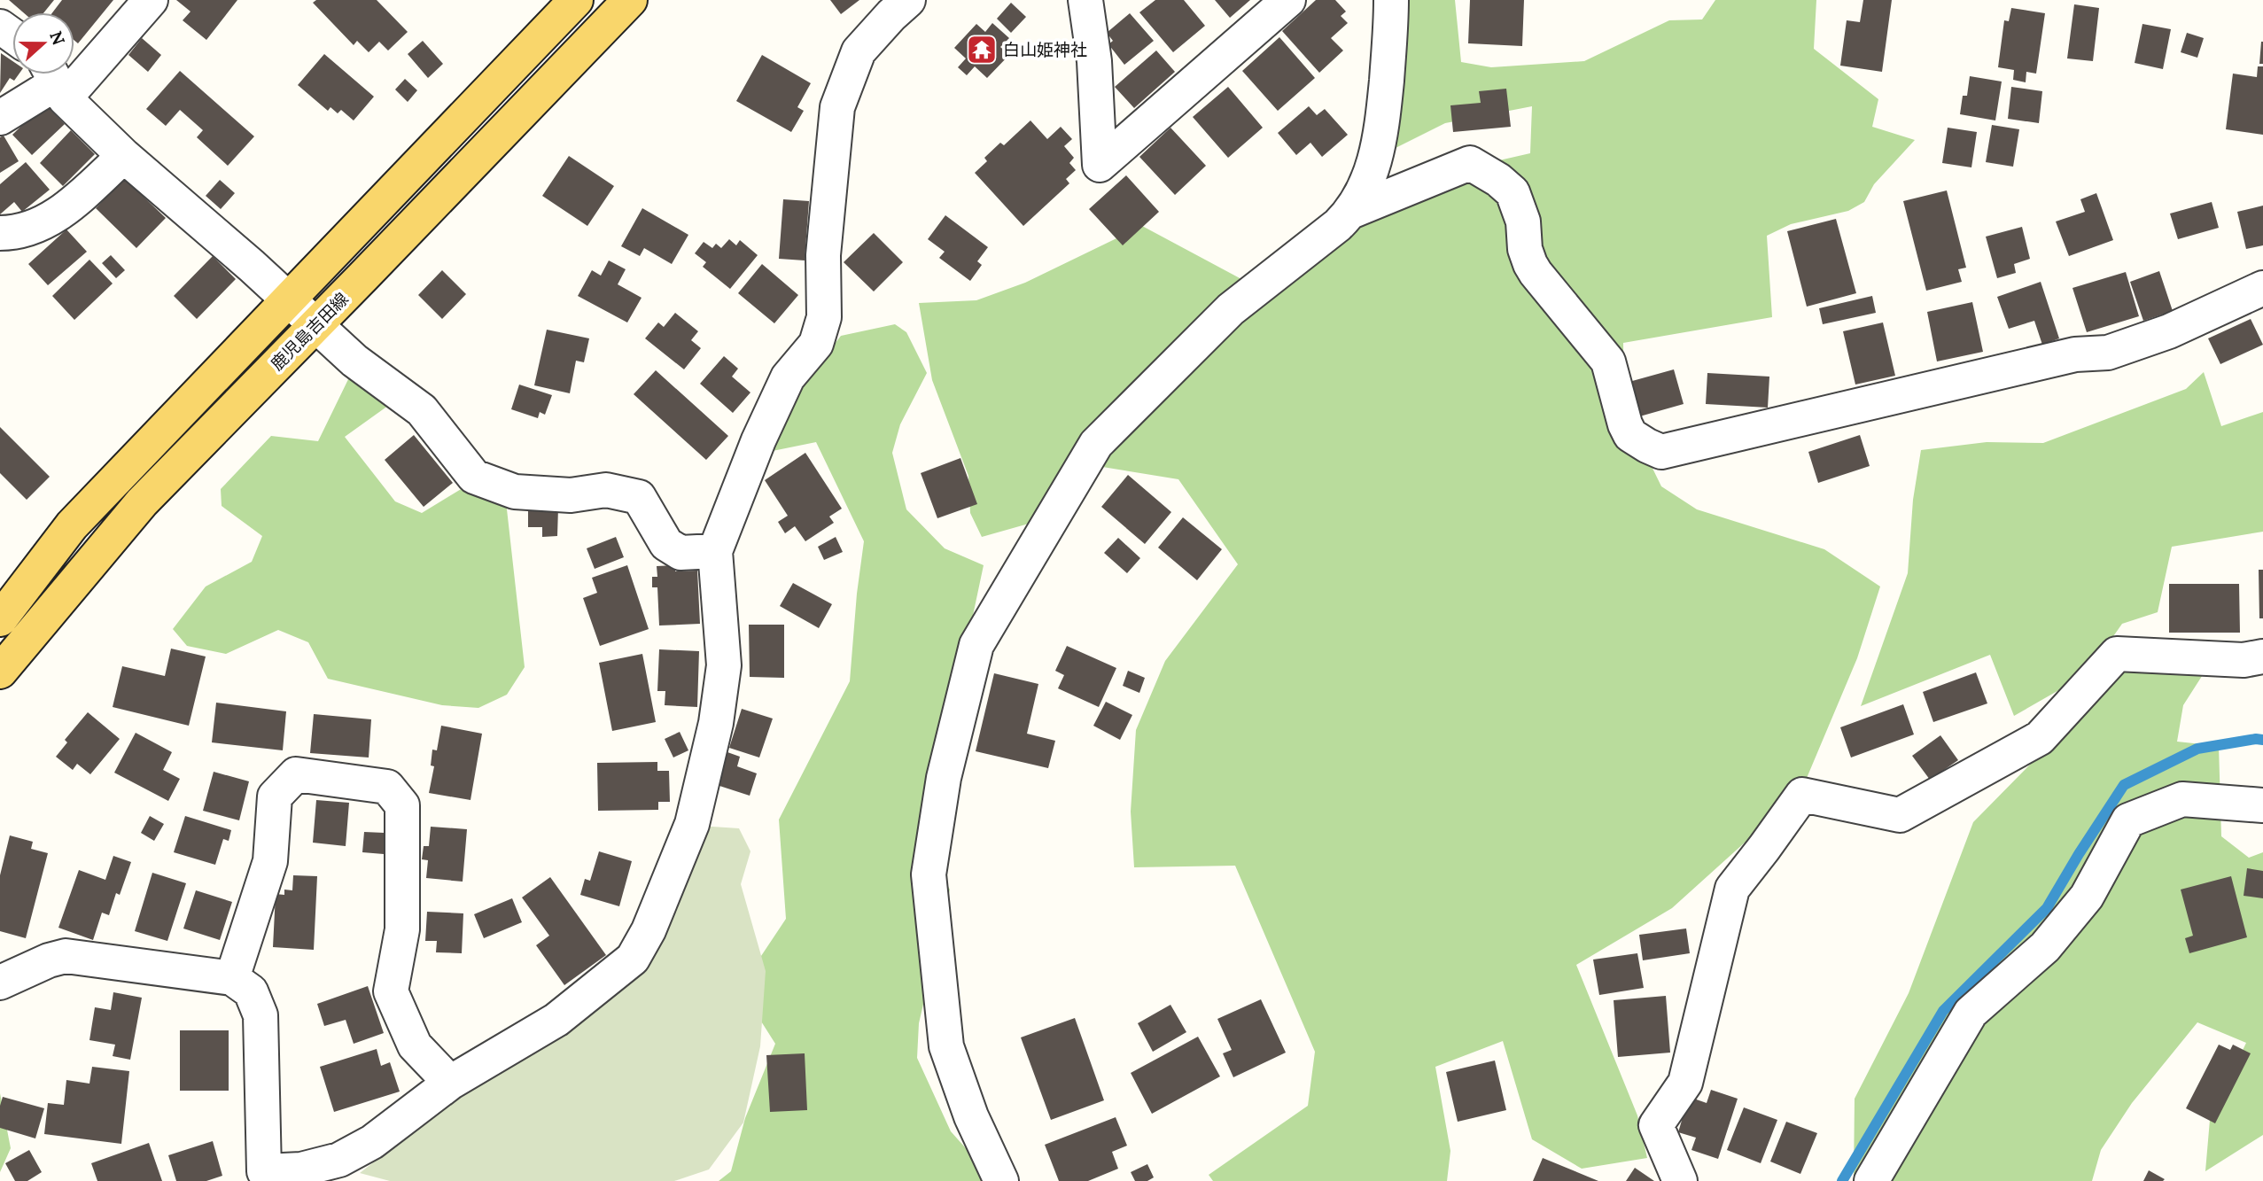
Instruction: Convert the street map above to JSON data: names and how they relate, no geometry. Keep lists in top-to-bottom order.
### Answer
{
  "streets": {
    "main road": ["鹿児島吉田線"]
  },
  "places": {
    "temple": ["白山姫神社"]
  },
  "north": "right"
}
